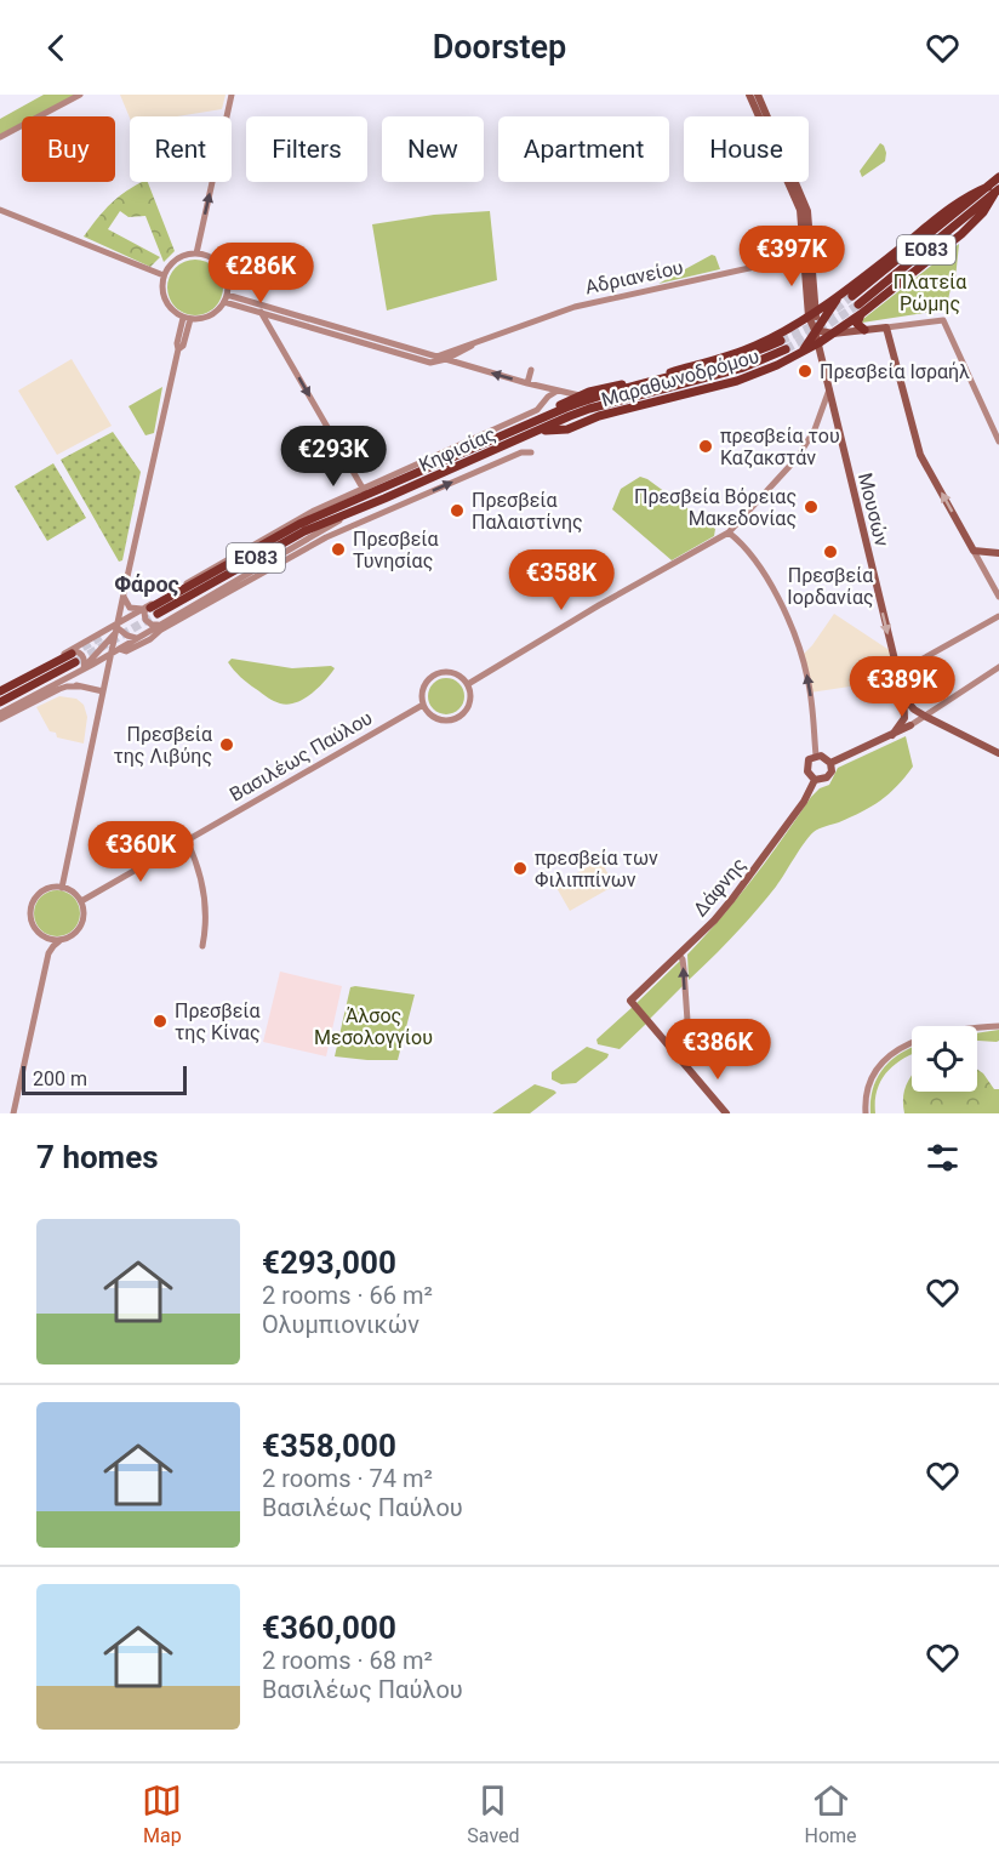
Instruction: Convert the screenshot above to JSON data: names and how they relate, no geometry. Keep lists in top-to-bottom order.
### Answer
{
  "streets": {
    "main road": [
      "ΕΟ83",
      "Μαραθωνοδρόμου",
      "Κηφισίας",
      "Μουσών",
      "Δάφνης"
    ],
    "street": ["Αδριανείου", "Βασιλέως Παύλου"]
  },
  "crossings": [
    ["Μαραθωνοδρόμου", "Κηφισίας"],
    ["Κηφισίας", "Μουσών"]
  ],
  "one_way": ["Μουσών"],
  "districts": ["Φάρος"],
  "parks": ["Πλατεία Ρώμης", "Άλσος Μεσολογγίου"],
  "places": [
    "Πρεσβεία Ισραήλ",
    "πρεσβεία του Καζακστάν",
    "Πρεσβεία Βόρειας Μακεδονίας",
    "Πρεσβεία Παλαιστίνης",
    "Πρεσβεία Τυνησίας",
    "Πρεσβεία Ιορδανίας",
    "Πρεσβεία της Λιβύης",
    "πρεσβεία των Φιλιππίνων",
    "Πρεσβεία της Κίνας"
  ],
  "scale_bar": "200 m",
  "page": {
    "header": "Doorstep",
    "chip": [
      "Buy",
      "Rent",
      "Filters",
      "New",
      "Apartment",
      "House"
    ],
    "price": [
      "€397K",
      "€286K",
      "€293K",
      "€358K",
      "€389K",
      "€360K",
      "€386K"
    ],
    "scale": "200 m",
    "heading": "7 homes",
    "list": [
      {
        "name": "€293,000",
        "note": "2 rooms · 66 m² · Ολυμπιονικών"
      },
      {
        "name": "€358,000",
        "note": "2 rooms · 74 m² · Βασιλέως Παύλου"
      },
      {
        "name": "€360,000",
        "note": "2 rooms · 68 m² · Βασιλέως Παύλου"
      }
    ],
    "tabs": ["Map", "Saved", "Home"]
  }
}
